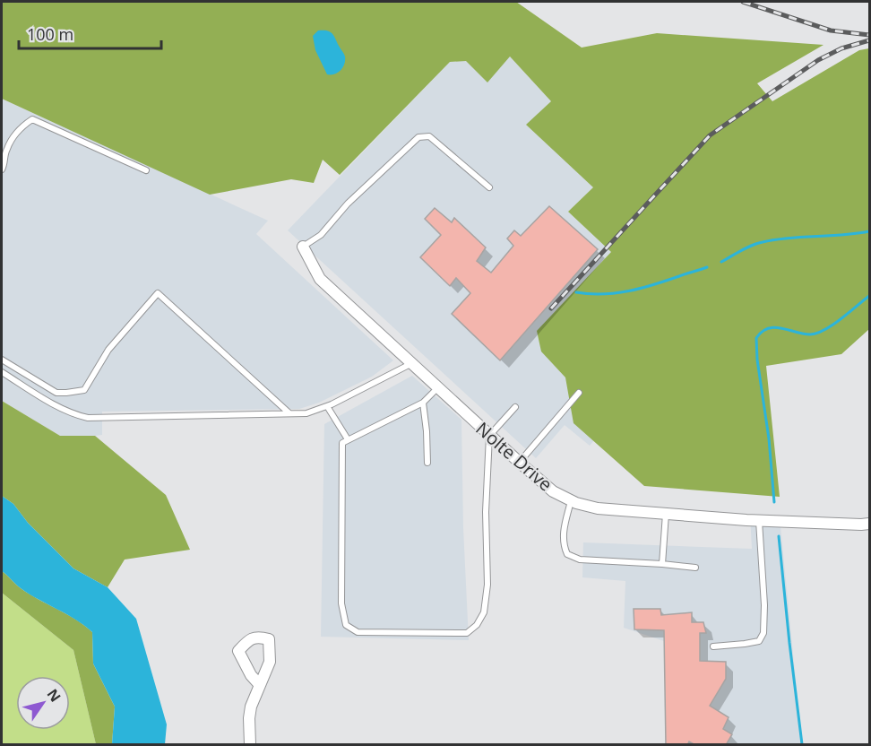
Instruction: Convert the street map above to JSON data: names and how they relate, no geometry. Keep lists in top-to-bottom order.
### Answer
{
  "streets": {
    "street": ["Nolte Drive"]
  },
  "scale_bar": "100 m",
  "north": "top right"
}
